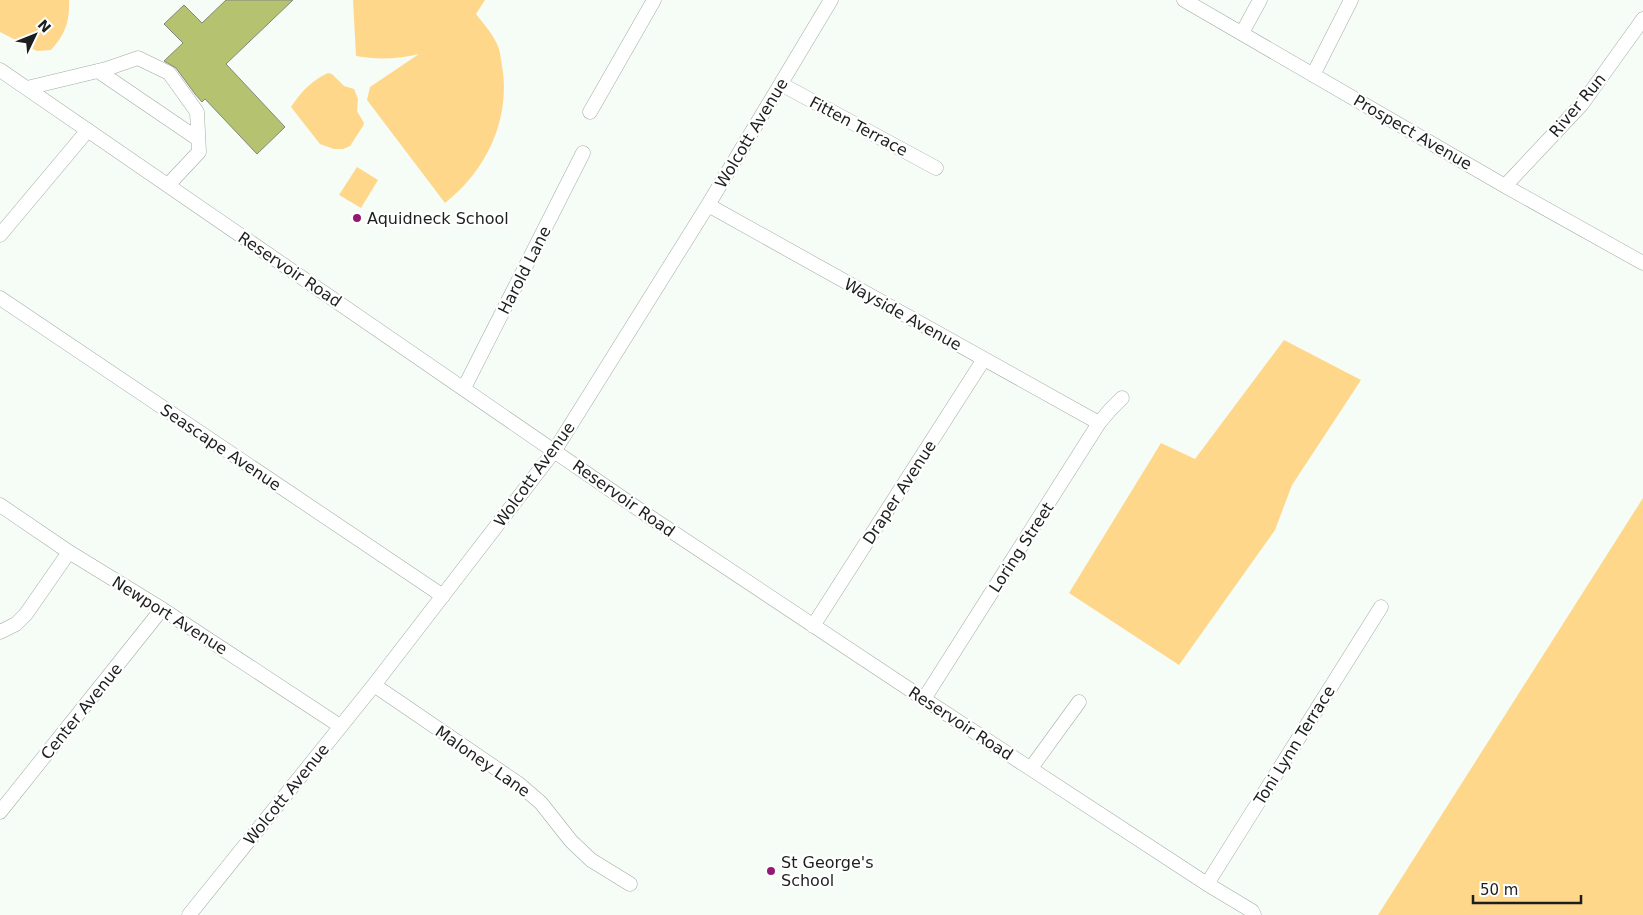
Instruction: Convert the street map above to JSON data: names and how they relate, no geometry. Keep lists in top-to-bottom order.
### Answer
{
  "streets": {
    "street": [
      "River Run",
      "Fitten Terrace",
      "Prospect Avenue",
      "Wolcott Avenue",
      "Reservoir Road",
      "Harold Lane",
      "Wayside Avenue",
      "Seascape Avenue",
      "Draper Avenue",
      "Loring Street",
      "Newport Avenue",
      "Center Avenue",
      "Toni Lynn Terrace",
      "Maloney Lane"
    ]
  },
  "crossings": [
    ["River Run", "Prospect Avenue"],
    ["Fitten Terrace", "Wolcott Avenue"],
    ["Wolcott Avenue", "Reservoir Road"],
    ["Wolcott Avenue", "Wayside Avenue"],
    ["Wolcott Avenue", "Seascape Avenue"],
    ["Wolcott Avenue", "Newport Avenue"],
    ["Wolcott Avenue", "Maloney Lane"],
    ["Reservoir Road", "Harold Lane"],
    ["Reservoir Road", "Draper Avenue"],
    ["Reservoir Road", "Loring Street"],
    ["Reservoir Road", "Toni Lynn Terrace"],
    ["Wayside Avenue", "Draper Avenue"],
    ["Wayside Avenue", "Loring Street"],
    ["Newport Avenue", "Center Avenue"]
  ],
  "places": ["Aquidneck School", "St George's School"],
  "scale_bar": "50 m",
  "north": "top right"
}
